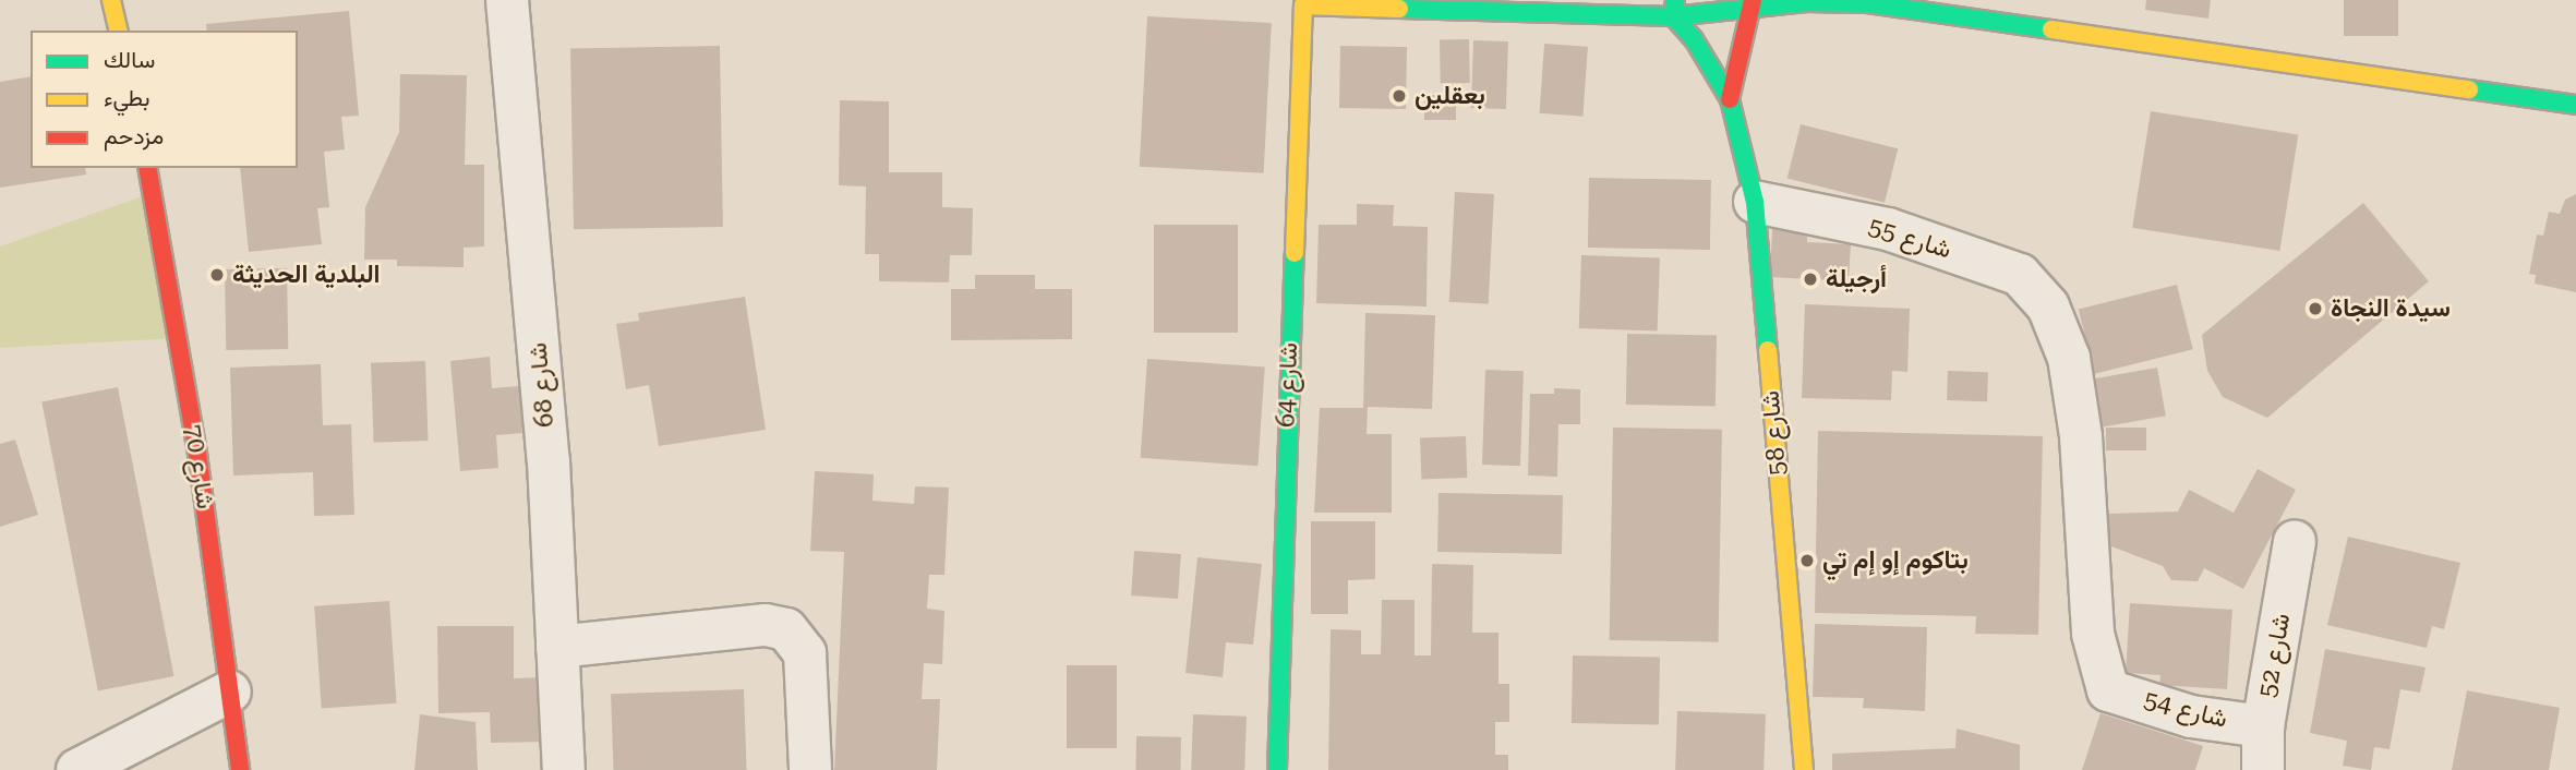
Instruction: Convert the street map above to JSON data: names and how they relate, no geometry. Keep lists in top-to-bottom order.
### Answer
{
  "streets": {
    "street": [
      "شارع 55",
      "شارع 68",
      "شارع 64",
      "شارع 58",
      "شارع 70",
      "شارع 52",
      "شارع 54"
    ]
  },
  "crossings": [
    ["شارع 55", "شارع 58"],
    ["شارع 55", "شارع 54"],
    ["شارع 52", "شارع 54"]
  ],
  "places": [
    "بعقلين",
    "البلدية الحديثة",
    "أرجيلة",
    "سيدة النجاة",
    "بتاكوم إو إم تي"
  ],
  "legend": ["سالك", "بطيء", "مزدحم"]
}
